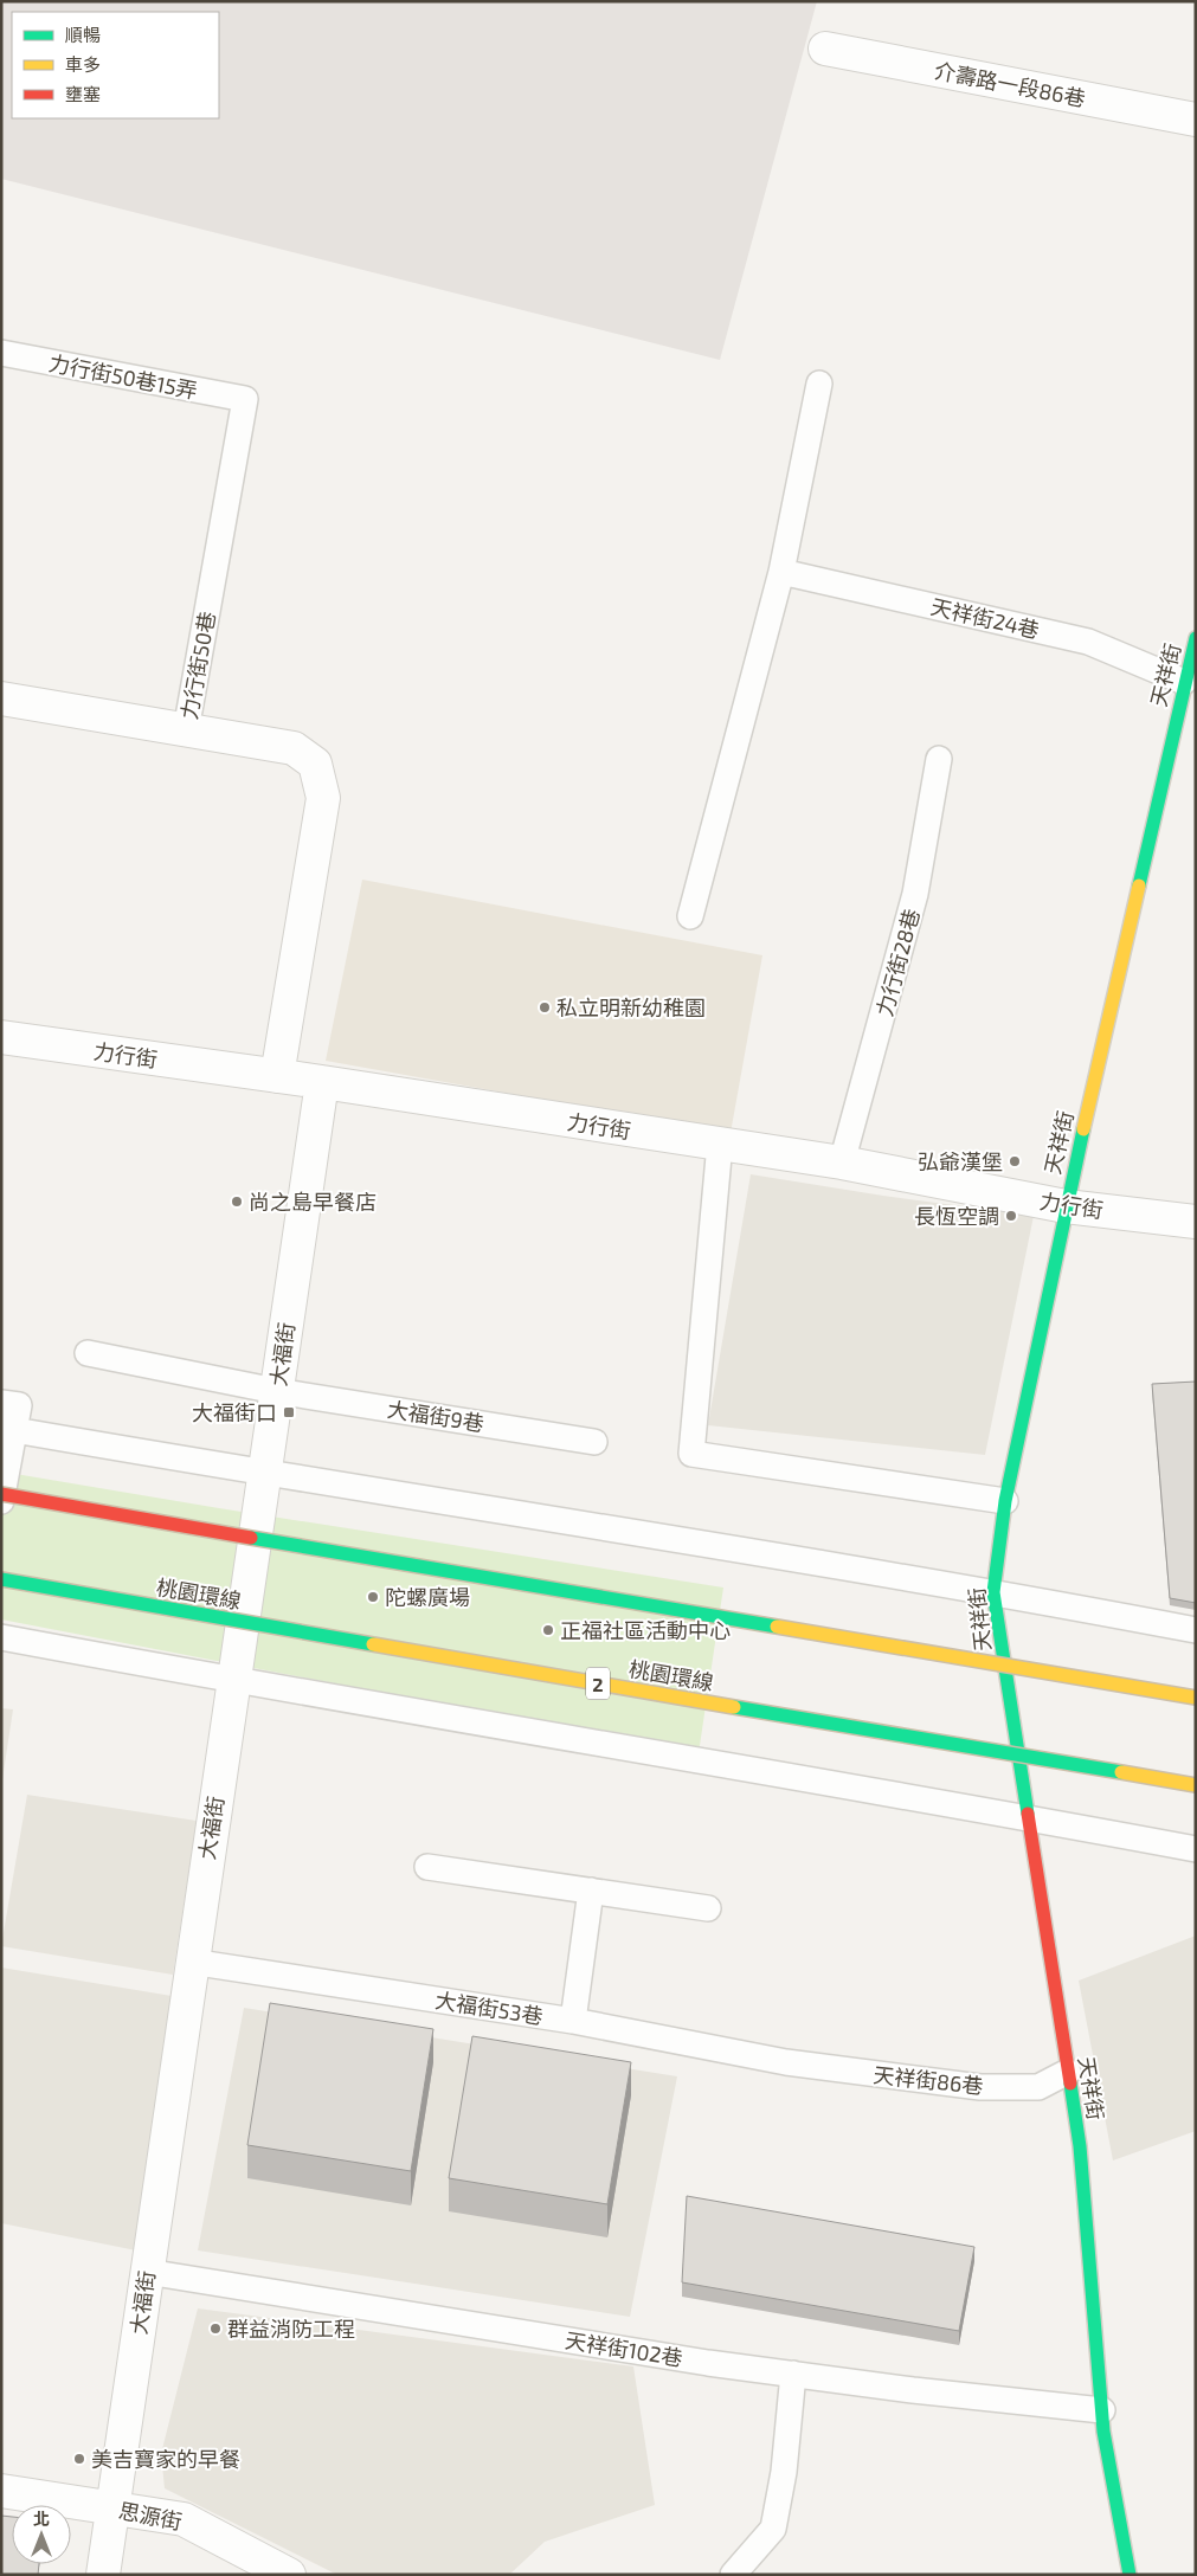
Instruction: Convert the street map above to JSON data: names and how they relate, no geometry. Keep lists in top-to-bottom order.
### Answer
{
  "streets": {
    "main road": ["天祥街", "桃園環線", "2"],
    "street": [
      "介壽路一段86巷",
      "力行街50巷",
      "力行街",
      "大福街",
      "思源街"
    ],
    "lane": [
      "力行街50巷15弄",
      "天祥街24巷",
      "力行街28巷",
      "大福街9巷",
      "大福街53巷",
      "天祥街86巷",
      "天祥街102巷"
    ]
  },
  "crossings": [
    ["力行街50巷15弄", "力行街50巷"],
    ["天祥街24巷", "天祥街"],
    ["力行街50巷", "力行街"],
    ["天祥街", "力行街"],
    ["天祥街", "天祥街86巷"],
    ["天祥街", "天祥街102巷"],
    ["力行街28巷", "力行街"],
    ["力行街", "大福街"],
    ["大福街", "大福街9巷"],
    ["大福街", "大福街53巷"],
    ["大福街", "天祥街102巷"],
    ["大福街", "思源街"],
    ["大福街53巷", "天祥街86巷"]
  ],
  "places": {
    "other": [
      "私立明新幼稚園",
      "弘爺漢堡",
      "尚之島早餐店",
      "長恆空調",
      "陀螺廣場",
      "正福社區活動中心",
      "群益消防工程",
      "美吉寶家的早餐"
    ],
    "transit": ["大福街口"]
  },
  "legend": ["順暢", "車多", "壅塞"],
  "north": "top"
}
